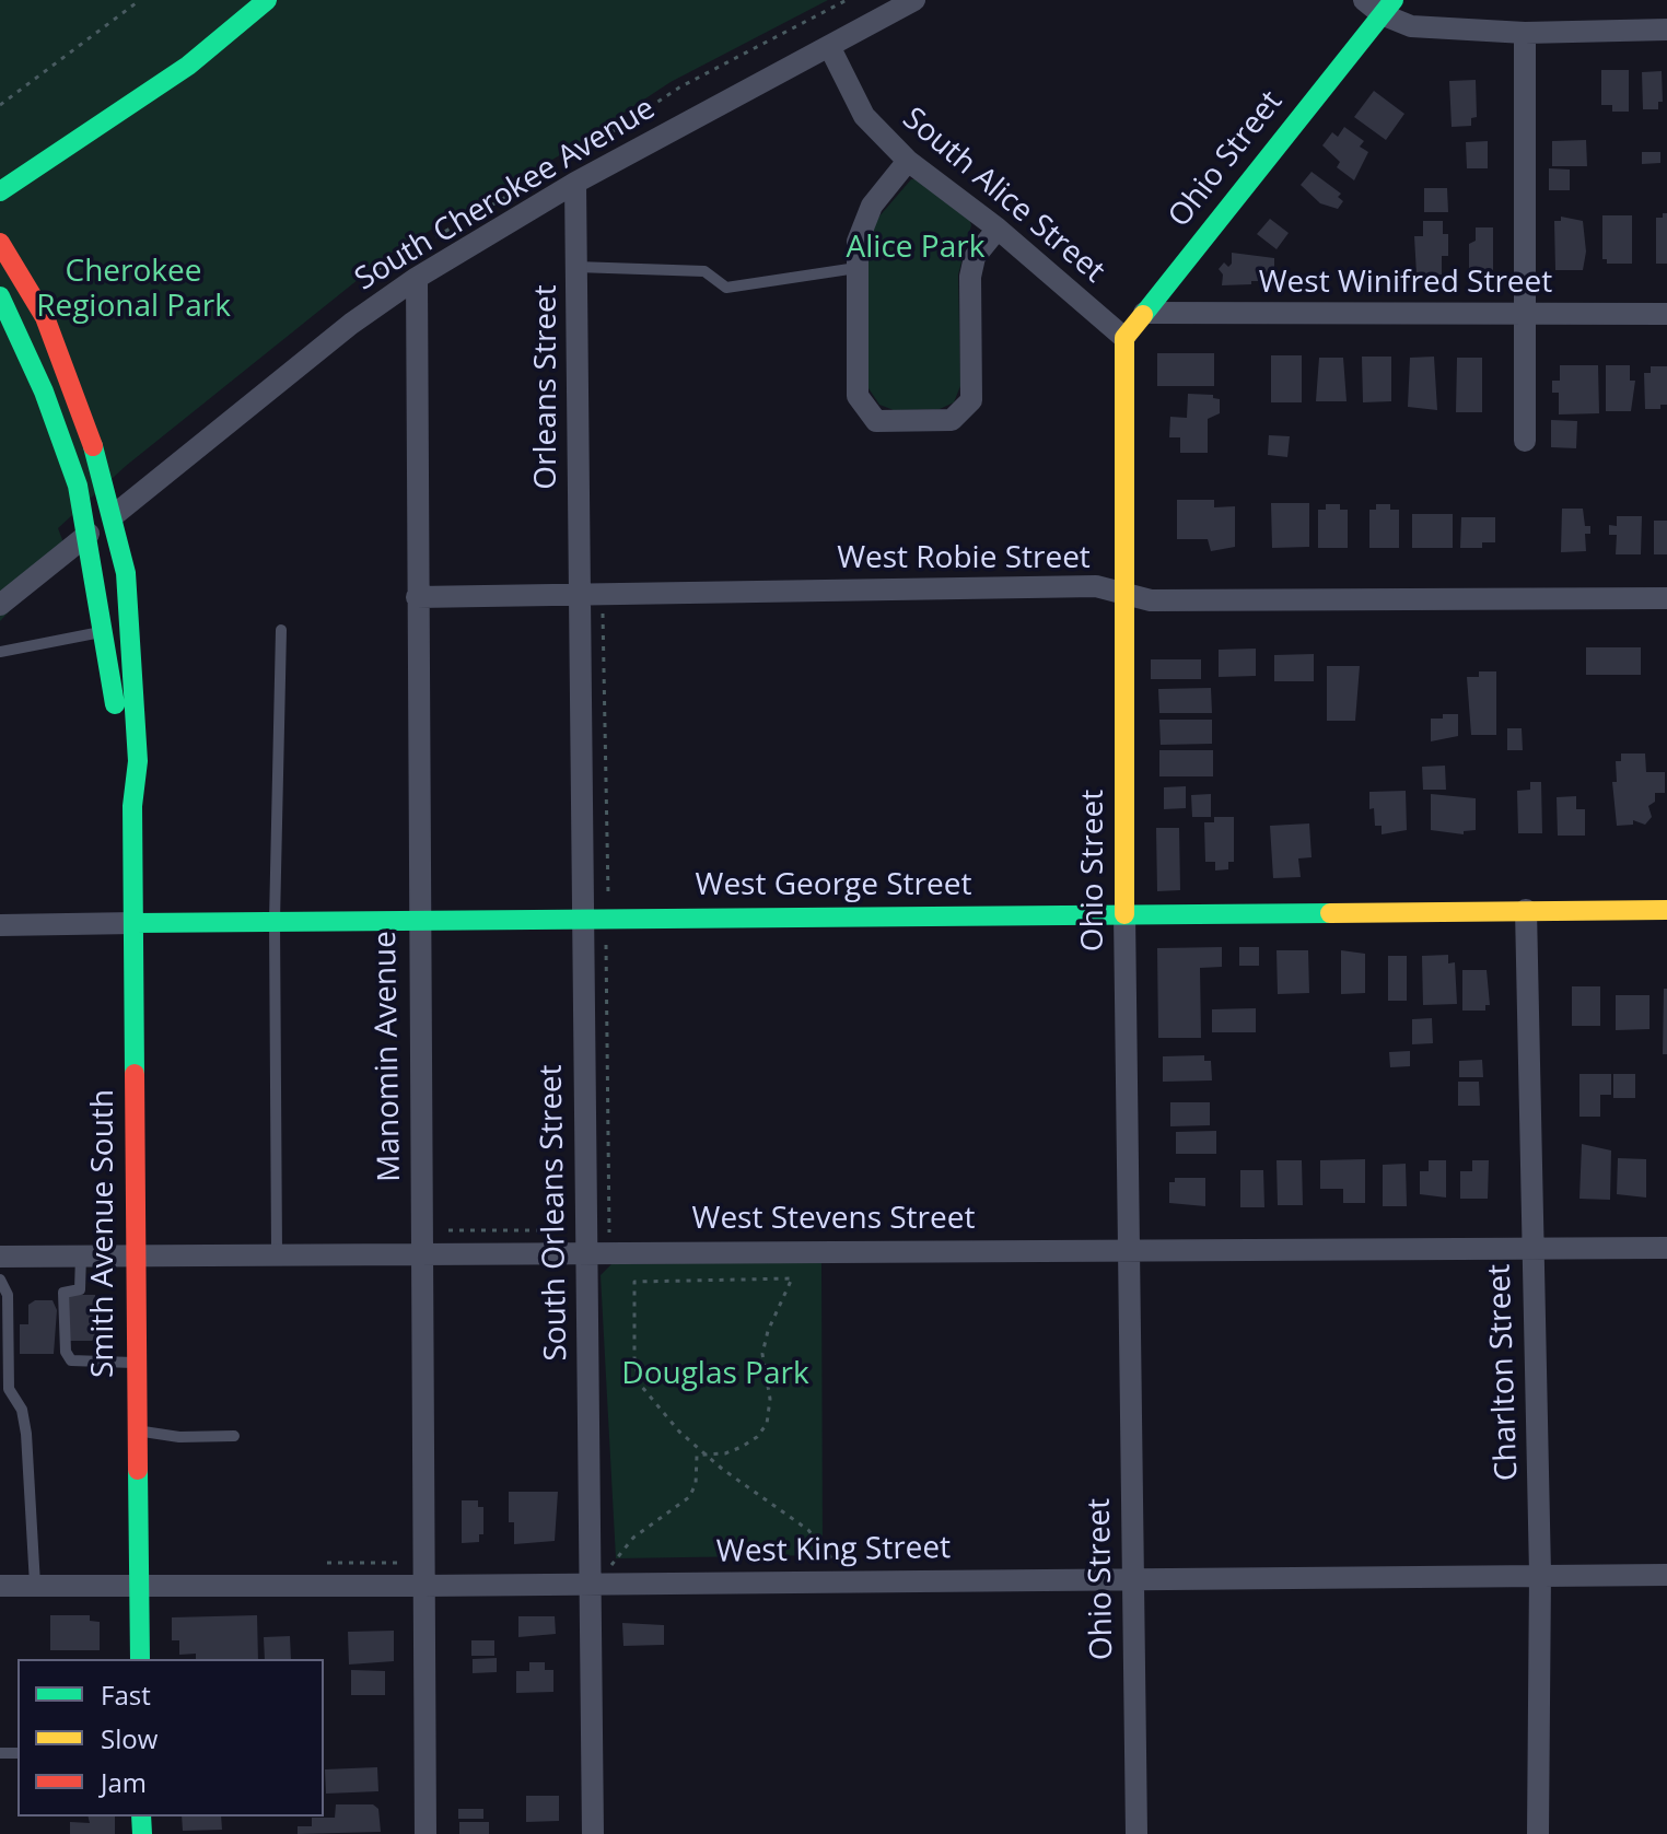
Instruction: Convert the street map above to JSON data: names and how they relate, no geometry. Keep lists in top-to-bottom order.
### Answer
{
  "streets": {
    "street": [
      "Ohio Street",
      "South Cherokee Avenue",
      "South Alice Street",
      "West Winifred Street",
      "Orleans Street",
      "West Robie Street",
      "West George Street",
      "Manomin Avenue",
      "South Orleans Street",
      "West Stevens Street",
      "Smith Avenue South",
      "Charlton Street",
      "West King Street"
    ]
  },
  "crossings": [
    ["Ohio Street", "South Alice Street"],
    ["Ohio Street", "West Winifred Street"],
    ["Ohio Street", "West Robie Street"],
    ["Ohio Street", "West George Street"],
    ["Ohio Street", "West Stevens Street"],
    ["Ohio Street", "West King Street"],
    ["South Cherokee Avenue", "South Alice Street"],
    ["South Cherokee Avenue", "Orleans Street"],
    ["South Cherokee Avenue", "Manomin Avenue"],
    ["South Cherokee Avenue", "Smith Avenue South"],
    ["Orleans Street", "West Robie Street"],
    ["Orleans Street", "South Orleans Street"],
    ["West Robie Street", "Manomin Avenue"],
    ["West Robie Street", "South Orleans Street"],
    ["West George Street", "Manomin Avenue"],
    ["West George Street", "South Orleans Street"],
    ["West George Street", "Smith Avenue South"],
    ["West George Street", "Charlton Street"],
    ["Manomin Avenue", "West Stevens Street"],
    ["Manomin Avenue", "West King Street"],
    ["South Orleans Street", "West Stevens Street"],
    ["South Orleans Street", "West King Street"],
    ["West Stevens Street", "Smith Avenue South"],
    ["West Stevens Street", "Charlton Street"],
    ["Smith Avenue South", "West King Street"],
    ["Charlton Street", "West King Street"]
  ],
  "parks": ["Alice Park", "Cherokee Regional Park", "Douglas Park"],
  "legend": ["Fast", "Slow", "Jam"]
}
